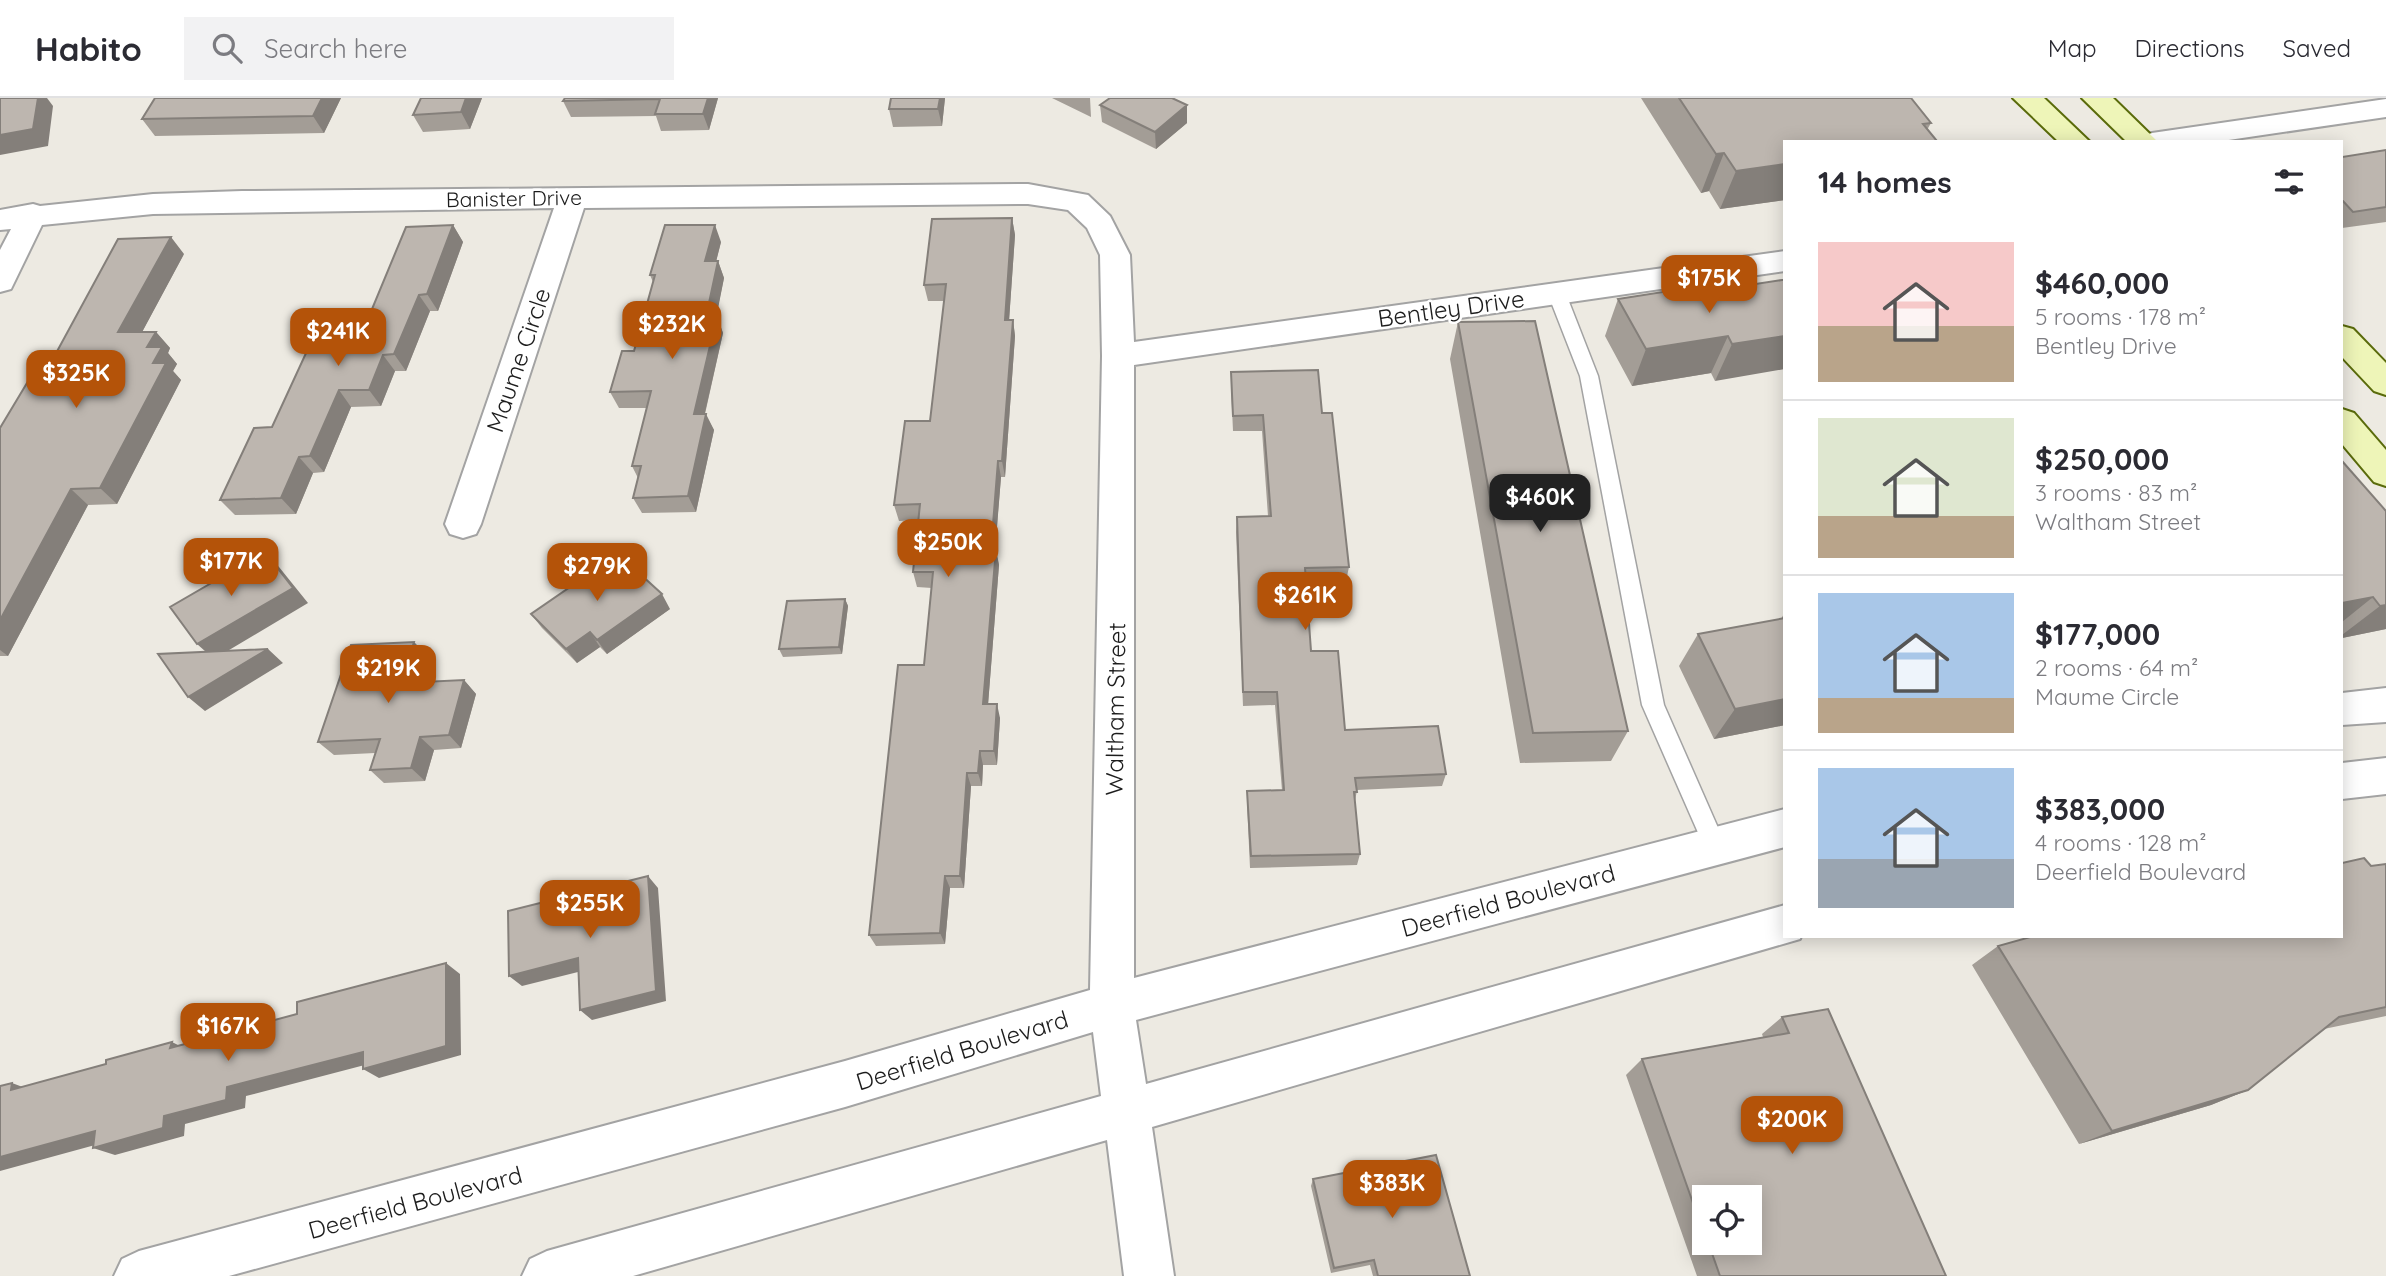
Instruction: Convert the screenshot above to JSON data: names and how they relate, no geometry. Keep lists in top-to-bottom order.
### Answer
{
  "streets": {
    "street": [
      "Banister Drive",
      "Bentley Drive",
      "Maume Circle",
      "Waltham Street",
      "Deerfield Boulevard"
    ]
  },
  "crossings": [
    ["Banister Drive", "Maume Circle"],
    ["Banister Drive", "Waltham Street"],
    ["Bentley Drive", "Waltham Street"],
    ["Waltham Street", "Deerfield Boulevard"]
  ],
  "page": {
    "header": "Habito",
    "search": "Search here",
    "nav": ["Map", "Directions", "Saved"],
    "heading": "14 homes",
    "list": [
      {
        "name": "$460,000",
        "note": "5 rooms · 178 m² · Bentley Drive"
      },
      {
        "name": "$250,000",
        "note": "3 rooms · 83 m² · Waltham Street"
      },
      {
        "name": "$177,000",
        "note": "2 rooms · 64 m² · Maume Circle"
      },
      {
        "name": "$383,000",
        "note": "4 rooms · 128 m² · Deerfield Boulevard"
      }
    ],
    "price": [
      "$175K",
      "$232K",
      "$241K",
      "$325K",
      "$460K",
      "$250K",
      "$177K",
      "$279K",
      "$261K",
      "$219K",
      "$255K",
      "$167K",
      "$200K",
      "$383K"
    ]
  }
}
